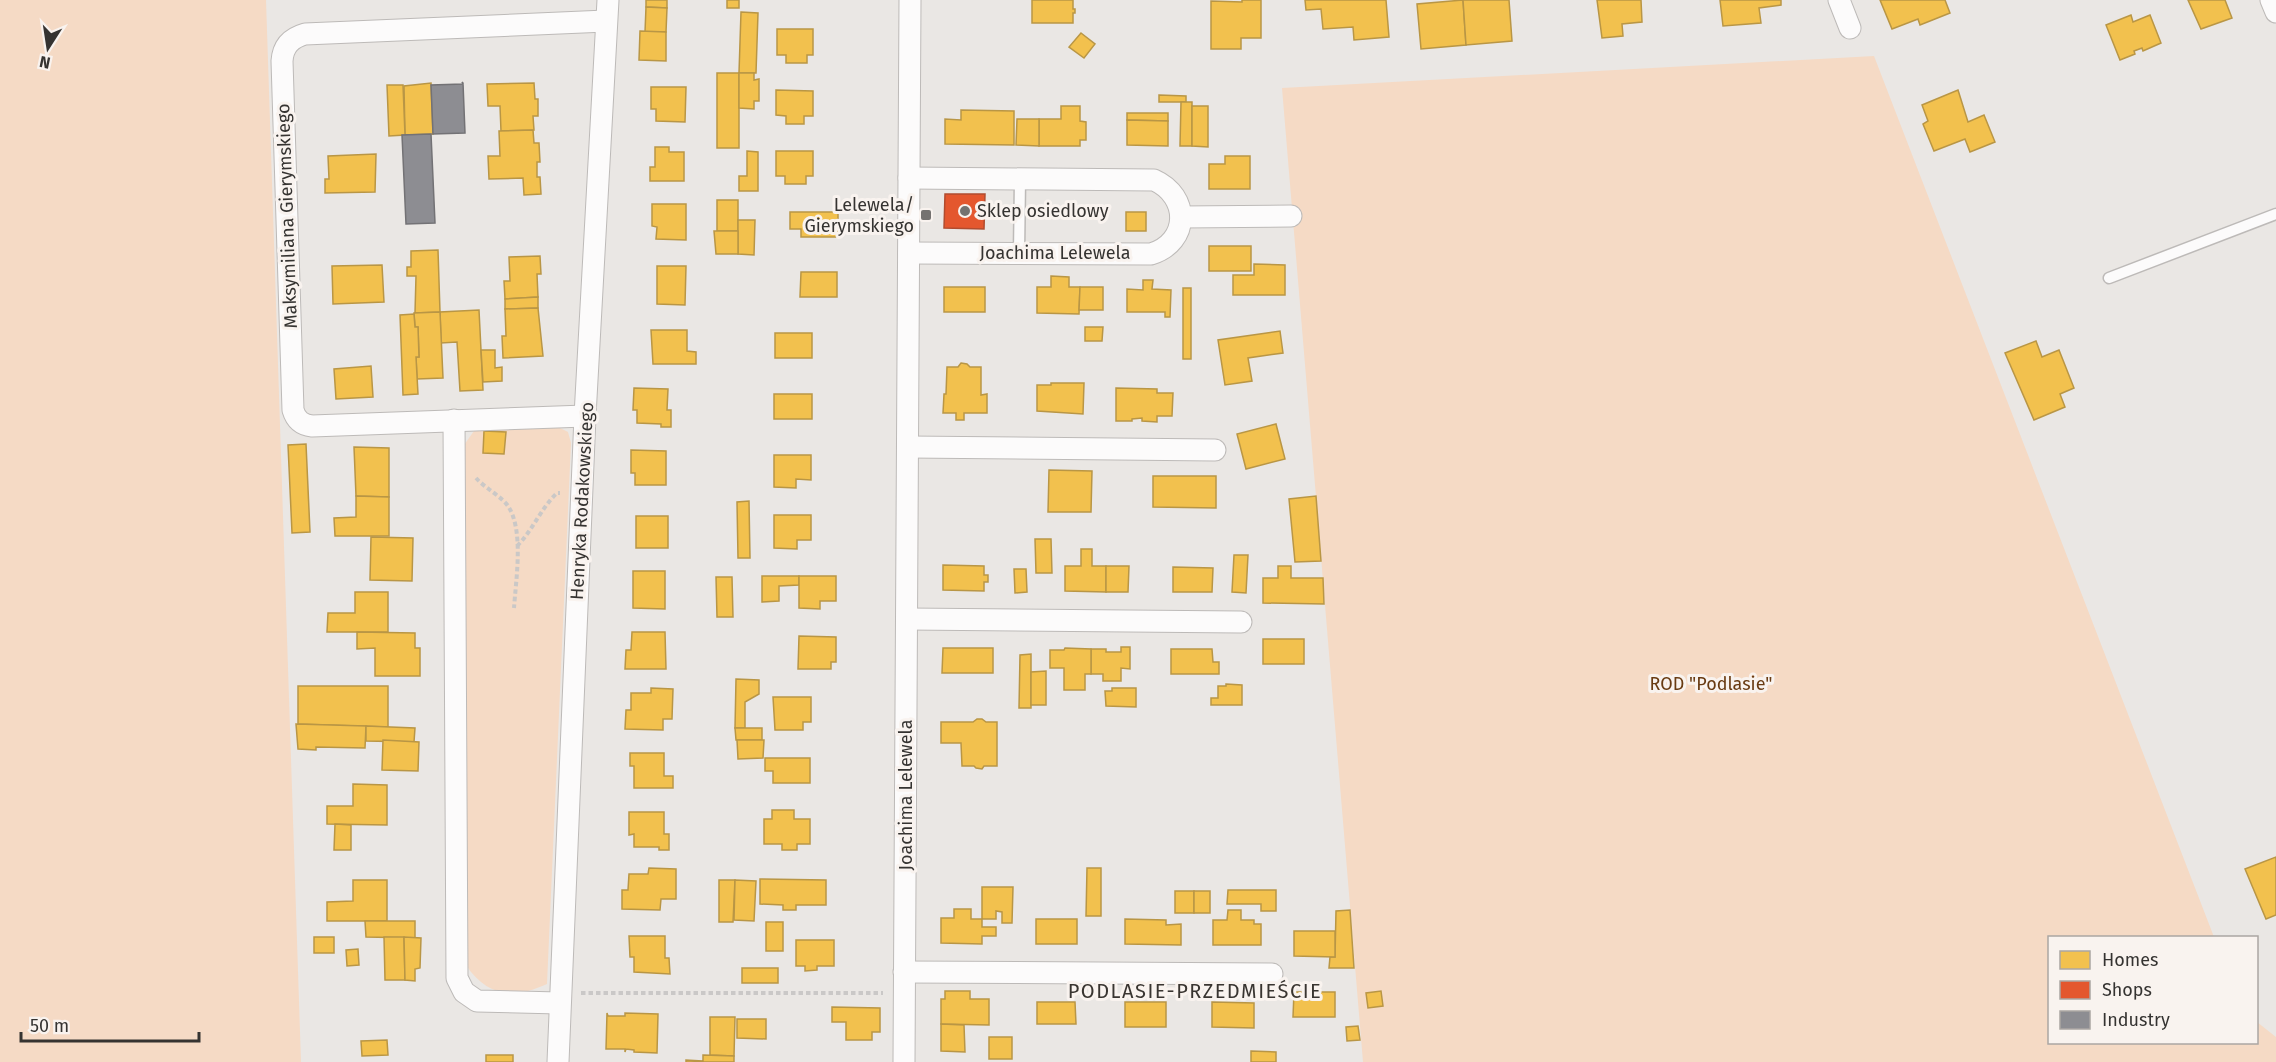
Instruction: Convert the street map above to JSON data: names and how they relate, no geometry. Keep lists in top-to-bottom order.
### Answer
{
  "streets": {
    "street": ["Maksymiliana Gierymskiego", "Joachima Lelewela", "Henryka Rodakowskiego"]
  },
  "crossings": [
    ["Maksymiliana Gierymskiego", "Henryka Rodakowskiego"]
  ],
  "districts": ["PODLASIE-PRZEDMIEŚCIE"],
  "parks": ["ROD \"Podlasie\""],
  "places": {
    "other": ["Sklep osiedlowy"],
    "transit": ["Lelewela/ Gierymskiego"]
  },
  "legend": ["Homes", "Shops", "Industry"],
  "scale_bar": "50 m",
  "north": "bottom"
}
